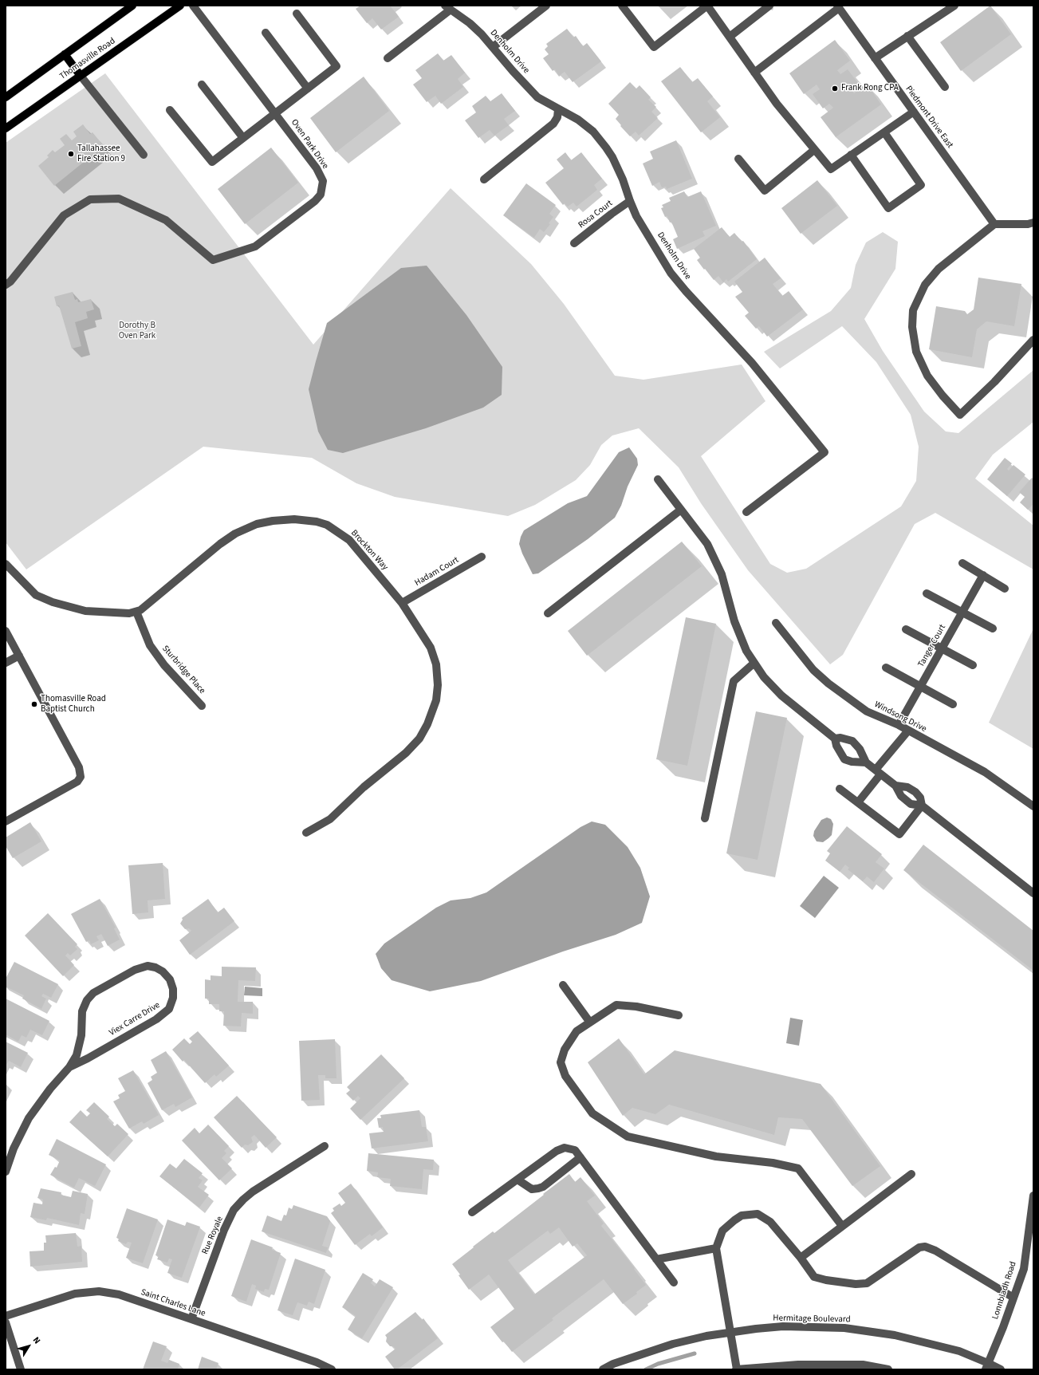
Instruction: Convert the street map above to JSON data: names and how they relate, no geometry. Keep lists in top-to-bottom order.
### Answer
{
  "streets": {
    "main road": ["Thomasville Road"],
    "street": [
      "Denholm Drive",
      "Piedmont Drive East",
      "Oven Park Drive",
      "Rosa Court",
      "Brockton Way",
      "Hadam Court",
      "Tanger Court",
      "Sturbridge Place",
      "Windsong Drive",
      "Viex Carre Drive",
      "Rue Royale",
      "Lonnbladh Road",
      "Saint Charles Lane",
      "Hermitage Boulevard"
    ]
  },
  "crossings": [
    ["Denholm Drive", "Rosa Court"],
    ["Brockton Way", "Hadam Court"],
    ["Brockton Way", "Sturbridge Place"],
    ["Tanger Court", "Windsong Drive"],
    ["Rue Royale", "Saint Charles Lane"],
    ["Lonnbladh Road", "Hermitage Boulevard"]
  ],
  "parks": ["Dorothy B Oven Park"],
  "places": ["Frank Rong CPA", "Tallahassee Fire Station 9", "Thomasville Road Baptist Church"],
  "north": "top right"
}
